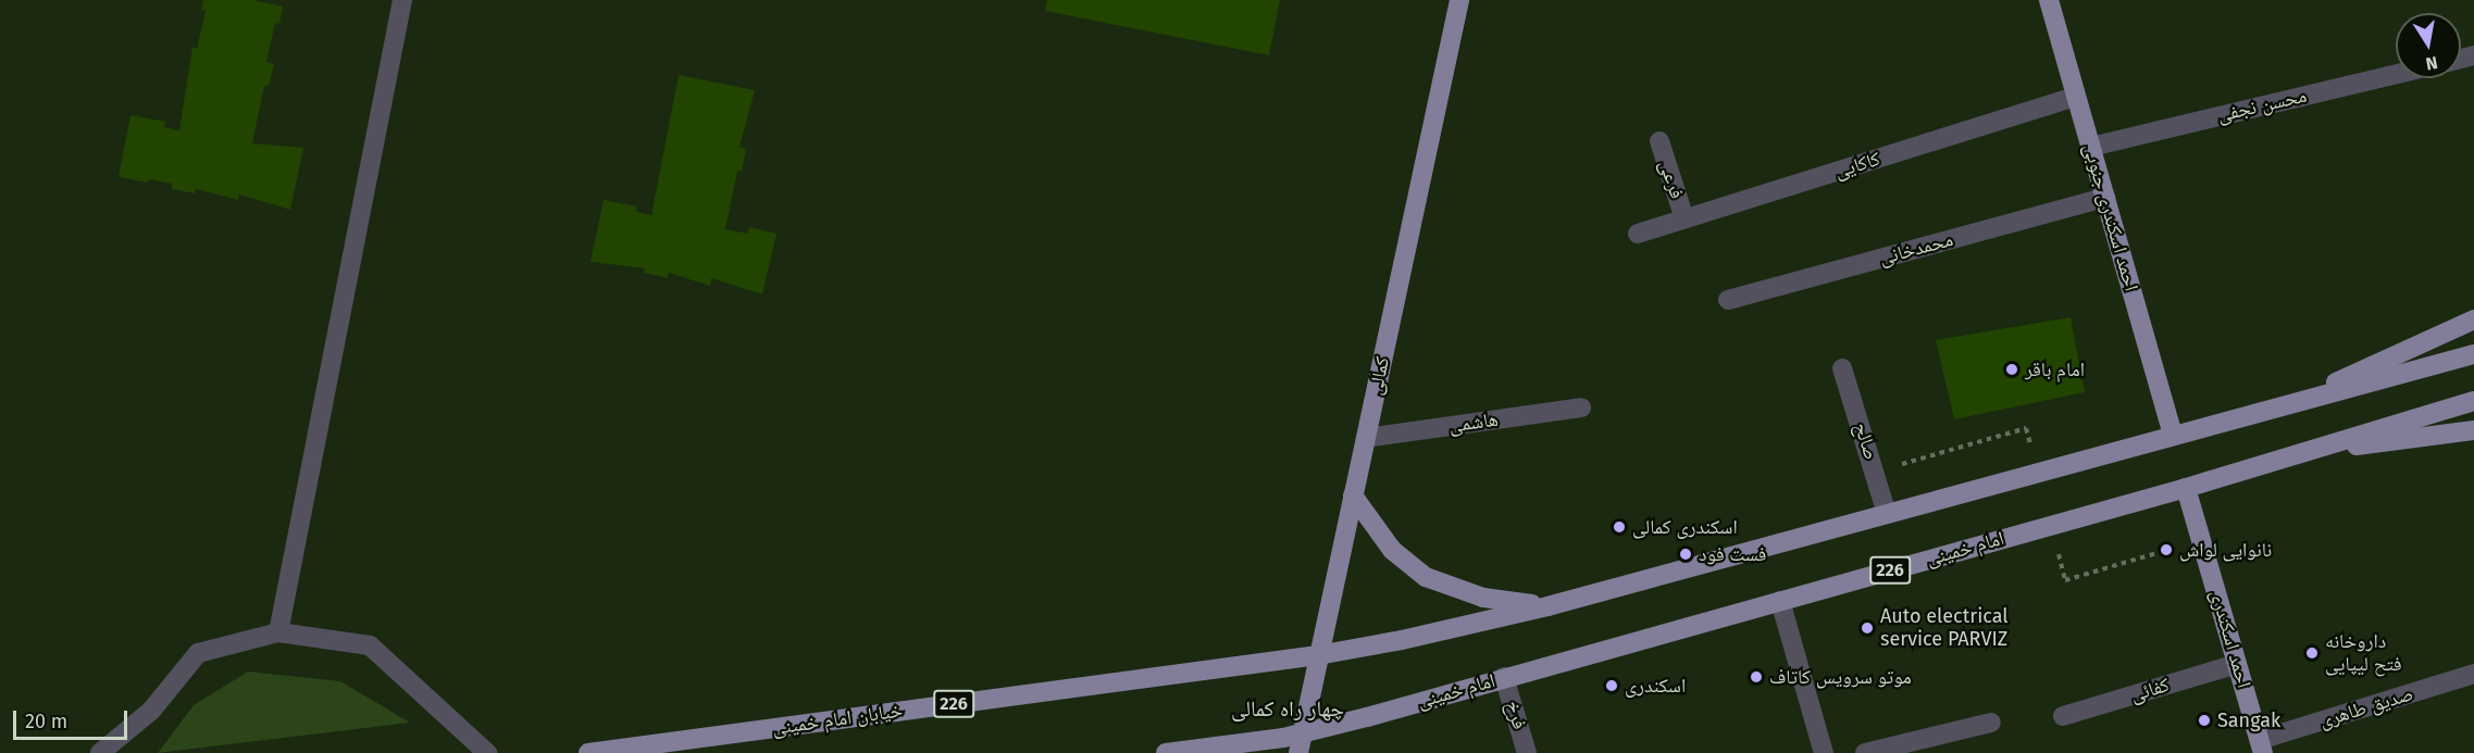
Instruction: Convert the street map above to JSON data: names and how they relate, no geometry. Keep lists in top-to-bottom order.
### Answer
{
  "streets": {
    "main road": [
      "احمد اسکندری جنوبی",
      "کمالی",
      "امام خمینی",
      "226",
      "احمد اسکندری",
      "خیابان امام خمینی"
    ],
    "street": [
      "محسن نجفی",
      "کاکایی",
      "فرعی",
      "محمدخانی",
      "هاشمی",
      "صالح",
      "کفائی",
      "صدیق طاهری",
      "فرخ"
    ]
  },
  "crossings": [
    ["محسن نجفی", "احمد اسکندری جنوبی"],
    ["کاکایی", "فرعی"],
    ["کاکایی", "احمد اسکندری جنوبی"],
    ["احمد اسکندری جنوبی", "محمدخانی"],
    ["احمد اسکندری جنوبی", "226"],
    ["کمالی", "هاشمی"],
    ["کمالی", "امام خمینی"],
    ["کمالی", "226"],
    ["کمالی", "خیابان امام خمینی"],
    ["صالح", "226"],
    ["امام خمینی", "226"],
    ["امام خمینی", "احمد اسکندری"],
    ["امام خمینی", "فرخ"],
    ["226", "خیابان امام خمینی"],
    ["احمد اسکندری", "کفائی"],
    ["احمد اسکندری", "صدیق طاهری"]
  ],
  "districts": ["چهار راه کمالی"],
  "places": [
    "امام باقر",
    "اسکندری کمالی",
    "نانوایی لواش",
    "فست فود",
    "Auto electrical service PARVIZ",
    "داروخانه فتح لیپایی",
    "موتو سرویس کاتاف",
    "اسکندری",
    "Sangak"
  ],
  "scale_bar": "20 m",
  "north": "bottom"
}
